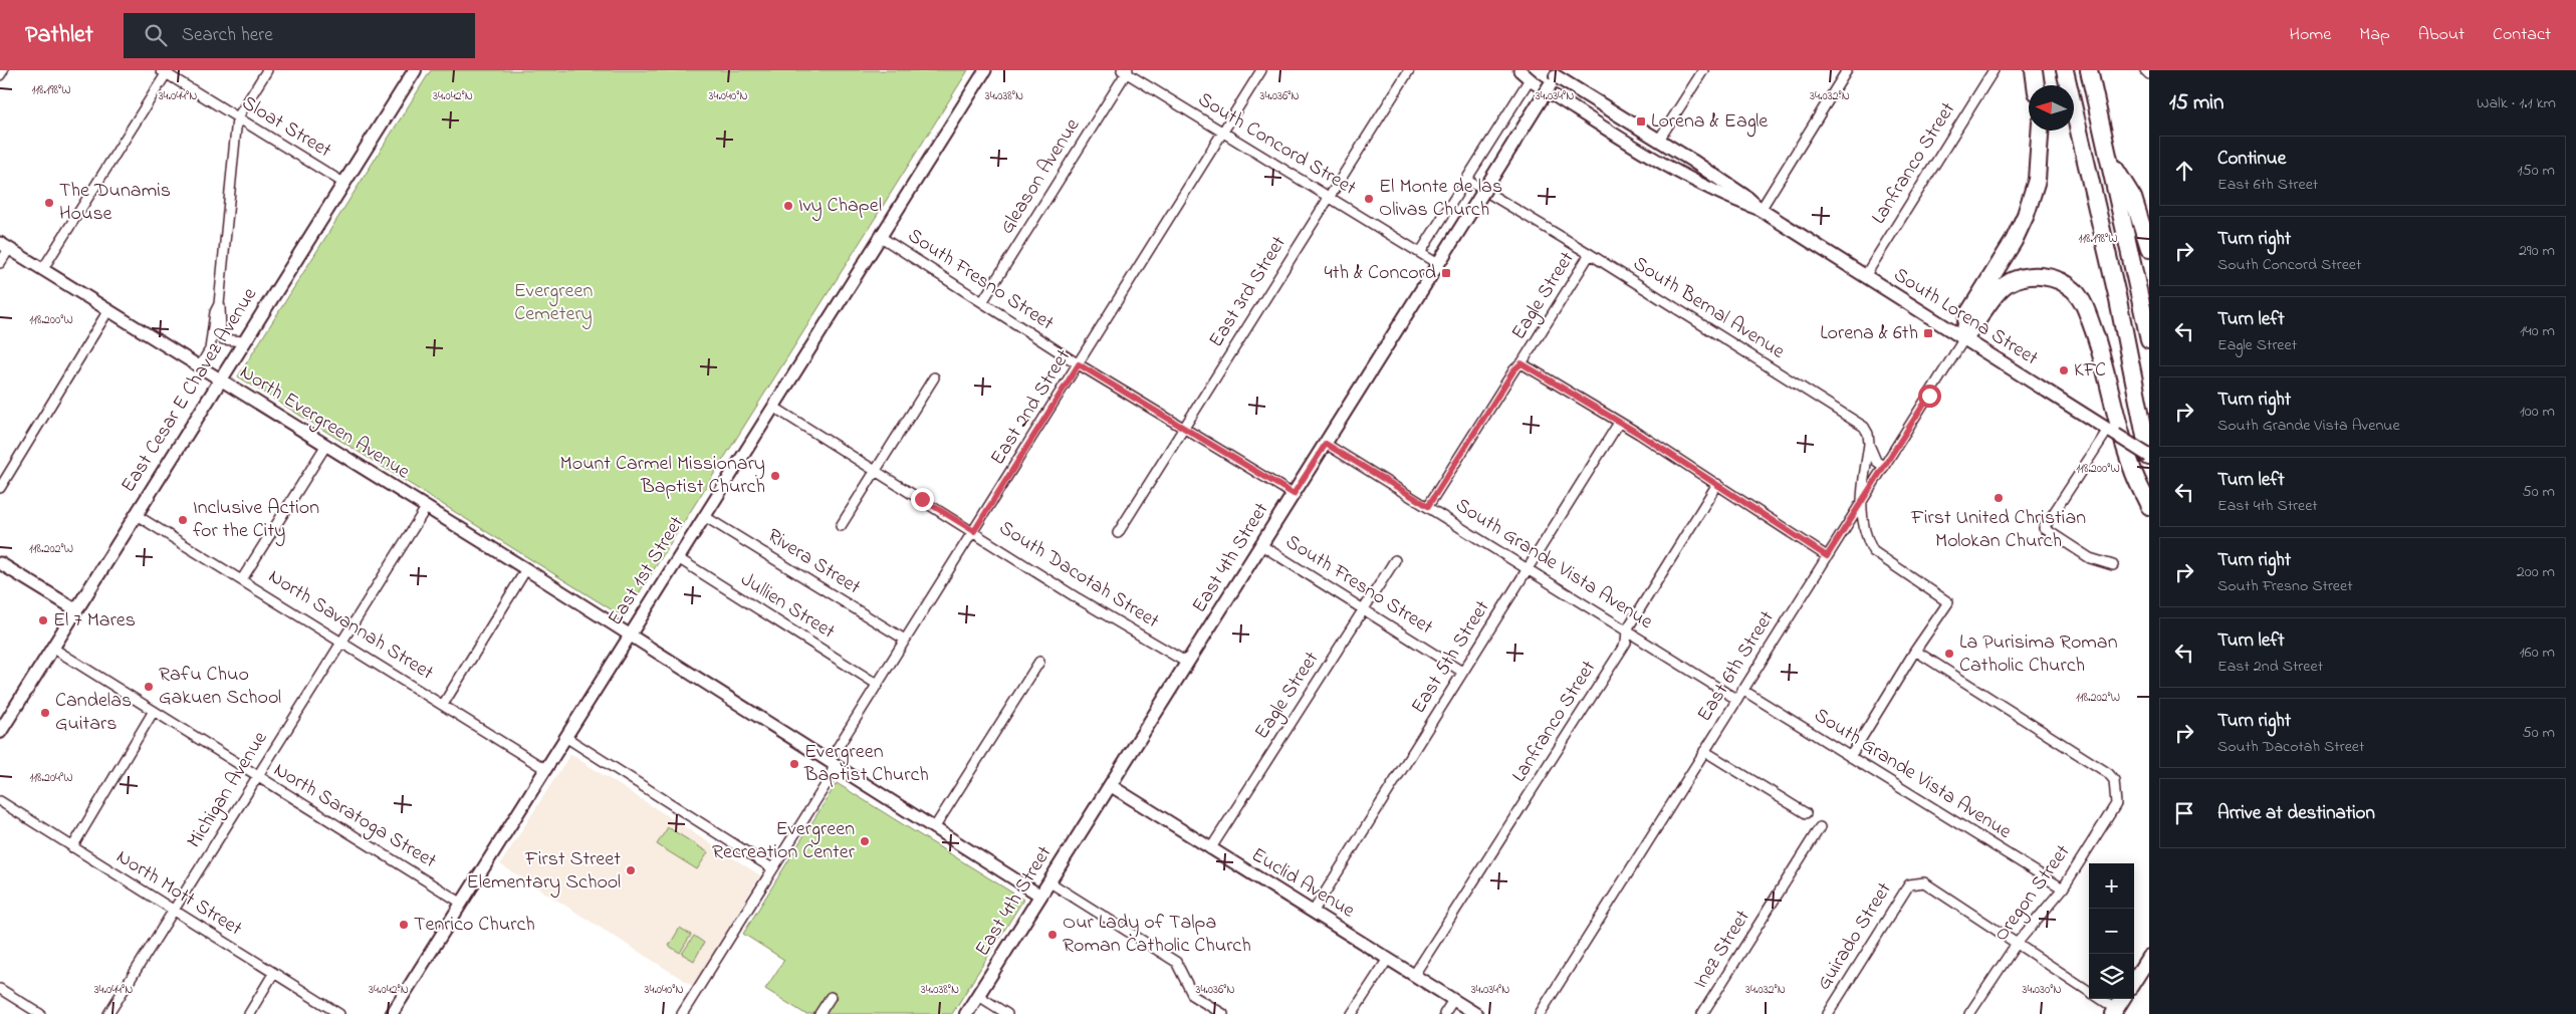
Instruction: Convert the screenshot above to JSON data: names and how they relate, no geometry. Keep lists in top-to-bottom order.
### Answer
{
  "streets": {
    "main road": ["South Lorena Street", "East Cesar E Chavez Avenue", "East 4th Street"],
    "street": [
      "Sloat Street",
      "South Concord Street",
      "Lanfranco Street",
      "Gleason Avenue",
      "South Fresno Street",
      "East 3rd Street",
      "Eagle Street",
      "South Bernal Avenue",
      "East 2nd Street",
      "North Evergreen Avenue",
      "Rivera Street",
      "South Grande Vista Avenue",
      "East 1st Street",
      "South Dacotah Street",
      "Jullien Street",
      "North Savannah Street",
      "East 5th Street",
      "East 6th Street",
      "Michigan Avenue",
      "North Saratoga Street",
      "Euclid Avenue",
      "North Mott Street",
      "Oregon Street",
      "Guirado Street",
      "Inez Street"
    ]
  },
  "crossings": [
    ["Sloat Street", "East Cesar E Chavez Avenue"],
    ["South Concord Street", "Gleason Avenue"],
    ["South Concord Street", "East 3rd Street"],
    ["South Concord Street", "East 2nd Street"],
    ["South Concord Street", "East 4th Street"],
    ["Lanfranco Street", "South Lorena Street"],
    ["Lanfranco Street", "South Grande Vista Avenue"],
    ["Lanfranco Street", "Euclid Avenue"],
    ["Gleason Avenue", "South Fresno Street"],
    ["South Fresno Street", "East 3rd Street"],
    ["South Fresno Street", "Eagle Street"],
    ["South Fresno Street", "East 2nd Street"],
    ["South Fresno Street", "East 4th Street"],
    ["South Fresno Street", "East 1st Street"],
    ["South Fresno Street", "East 5th Street"],
    ["Eagle Street", "South Bernal Avenue"],
    ["Eagle Street", "South Grande Vista Avenue"],
    ["Eagle Street", "Euclid Avenue"],
    ["South Bernal Avenue", "East 6th Street"],
    ["South Lorena Street", "East 4th Street"],
    ["South Lorena Street", "East 6th Street"],
    ["East Cesar E Chavez Avenue", "North Evergreen Avenue"],
    ["East Cesar E Chavez Avenue", "North Savannah Street"],
    ["East Cesar E Chavez Avenue", "North Saratoga Street"],
    ["East 2nd Street", "North Evergreen Avenue"],
    ["East 2nd Street", "Rivera Street"],
    ["East 2nd Street", "South Dacotah Street"],
    ["East 2nd Street", "Jullien Street"],
    ["North Evergreen Avenue", "East 4th Street"],
    ["North Evergreen Avenue", "East 1st Street"],
    ["North Evergreen Avenue", "Michigan Avenue"],
    ["East 4th Street", "South Grande Vista Avenue"],
    ["East 4th Street", "South Dacotah Street"],
    ["East 4th Street", "Euclid Avenue"],
    ["Rivera Street", "East 1st Street"],
    ["South Grande Vista Avenue", "East 5th Street"],
    ["South Grande Vista Avenue", "East 6th Street"],
    ["South Grande Vista Avenue", "Oregon Street"],
    ["East 1st Street", "South Dacotah Street"],
    ["East 1st Street", "Jullien Street"],
    ["East 1st Street", "North Savannah Street"],
    ["East 1st Street", "North Saratoga Street"],
    ["North Savannah Street", "Michigan Avenue"],
    ["East 5th Street", "Euclid Avenue"],
    ["Michigan Avenue", "North Saratoga Street"],
    ["Michigan Avenue", "North Mott Street"],
    ["Oregon Street", "Guirado Street"]
  ],
  "parks": ["Evergreen Cemetery"],
  "places": {
    "transit": ["Lorena & Eagle", "4th & Concord", "Lorena & 6th"],
    "other": [
      "El Monte de las Olivas Church",
      "The Dunamis House",
      "Ivy Chapel",
      "KFC",
      "Mount Carmel Missionary Baptist Church",
      "First United Christian Molokan Church",
      "Inclusive Action for the City",
      "El 7 Mares",
      "La Purisima Roman Catholic Church",
      "Rafu Chuo Gakuen School",
      "Candelas Guitars",
      "Evergreen Baptist Church",
      "Evergreen Recreation Center",
      "First Street Elementary School",
      "Tenrico Church",
      "Our Lady of Talpa Roman Catholic Church"
    ]
  },
  "north": "left",
  "page": {
    "header": "Pathlet",
    "search": "Search here",
    "nav": [
      "Home",
      "Map",
      "About",
      "Contact"
    ],
    "heading": ["15 min", "Walk · 1.1 km"],
    "list": [
      ["Continue", "East 6th Street", "150 m"],
      ["Turn right", "South Concord Street", "290 m"],
      ["Turn left", "Eagle Street", "140 m"],
      ["Turn right", "South Grande Vista Avenue", "100 m"],
      ["Turn left", "East 4th Street", "50 m"],
      ["Turn right", "South Fresno Street", "200 m"],
      ["Turn left", "East 2nd Street", "160 m"],
      ["Turn right", "South Dacotah Street", "50 m"],
      "Arrive at destination"
    ],
    "map_buttons": ["+", "−"]
  },
  "coordinates": [
    "118.198°W",
    "34.044°N",
    "34.042°N",
    "34.040°N",
    "34.038°N",
    "34.036°N",
    "34.034°N",
    "34.032°N",
    "118.200°W",
    "118.202°W",
    "118.204°W",
    "34.030°N"
  ]
}
